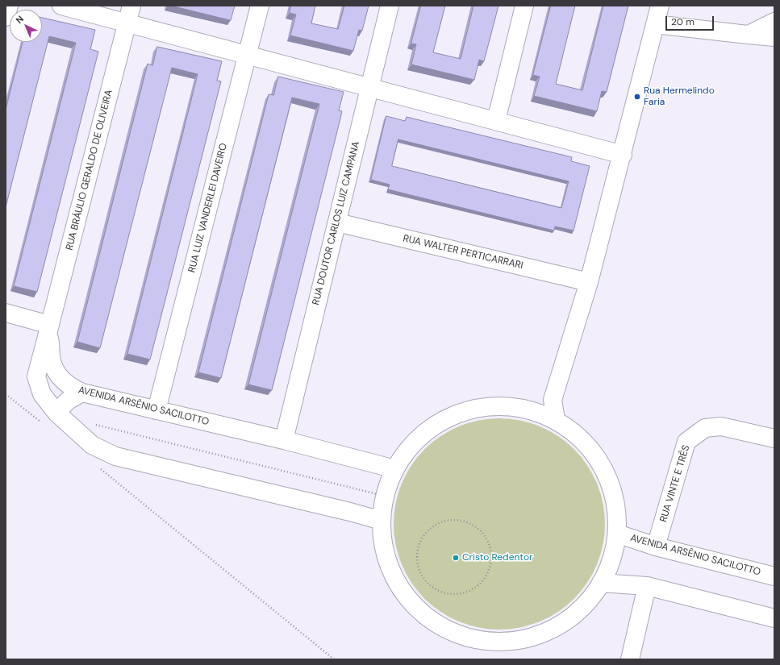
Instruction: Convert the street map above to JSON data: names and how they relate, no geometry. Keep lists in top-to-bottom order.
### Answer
{
  "streets": {
    "street": [
      "RUA BRÁULIO GERALDO DE OLIVEIRA",
      "RUA LUIZ VANDERLEI DAVEIRO",
      "RUA DOUTOR CARLOS LUIZ CAMPANA",
      "RUA WALTER PERTICARRARI",
      "AVENIDA ARSÊNIO SACILOTTO",
      "RUA VINTE E TRÊS"
    ]
  },
  "crossings": [
    ["RUA BRÁULIO GERALDO DE OLIVEIRA", "AVENIDA ARSÊNIO SACILOTTO"],
    ["RUA LUIZ VANDERLEI DAVEIRO", "AVENIDA ARSÊNIO SACILOTTO"],
    ["RUA DOUTOR CARLOS LUIZ CAMPANA", "RUA WALTER PERTICARRARI"],
    ["RUA DOUTOR CARLOS LUIZ CAMPANA", "AVENIDA ARSÊNIO SACILOTTO"],
    ["AVENIDA ARSÊNIO SACILOTTO", "RUA VINTE E TRÊS"]
  ],
  "places": ["Rua Hermelindo Faria", "Cristo Redentor"],
  "scale_bar": "20 m",
  "north": "top left"
}
